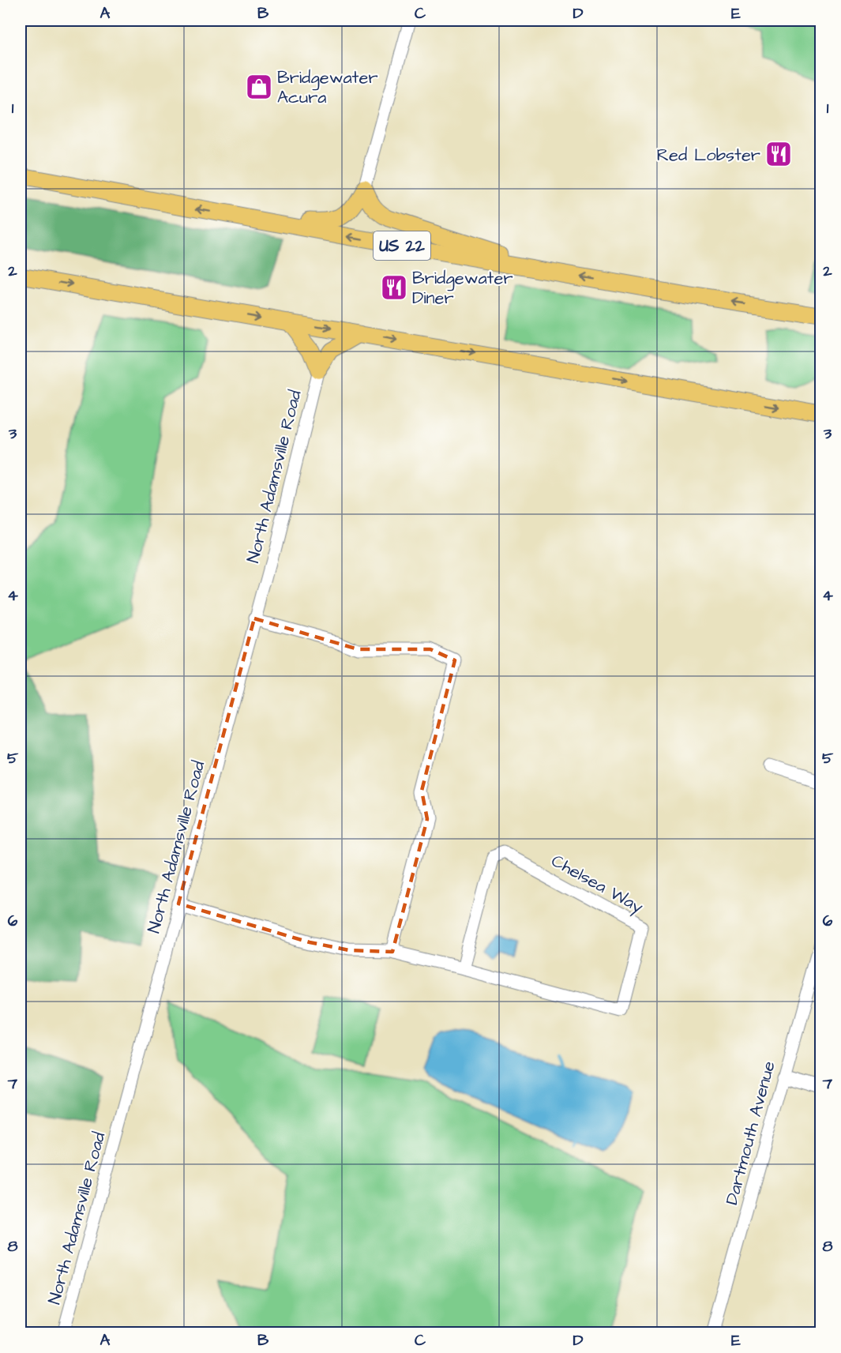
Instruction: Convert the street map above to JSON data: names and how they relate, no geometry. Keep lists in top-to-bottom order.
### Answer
{
  "streets": {
    "highway": ["US 22"],
    "street": ["North Adamsville Road", "Chelsea Way", "Dartmouth Avenue"]
  },
  "crossings": [
    ["North Adamsville Road", "Chelsea Way"]
  ],
  "places": {
    "shop": ["Bridgewater Acura"],
    "restaurant": ["Red Lobster", "Bridgewater Diner"]
  },
  "grid": {
    "columns": [
      "A",
      "B",
      "C",
      "D",
      "E"
    ],
    "rows": [
      "1",
      "2",
      "3",
      "4",
      "5",
      "6",
      "7",
      "8"
    ]
  }
}
